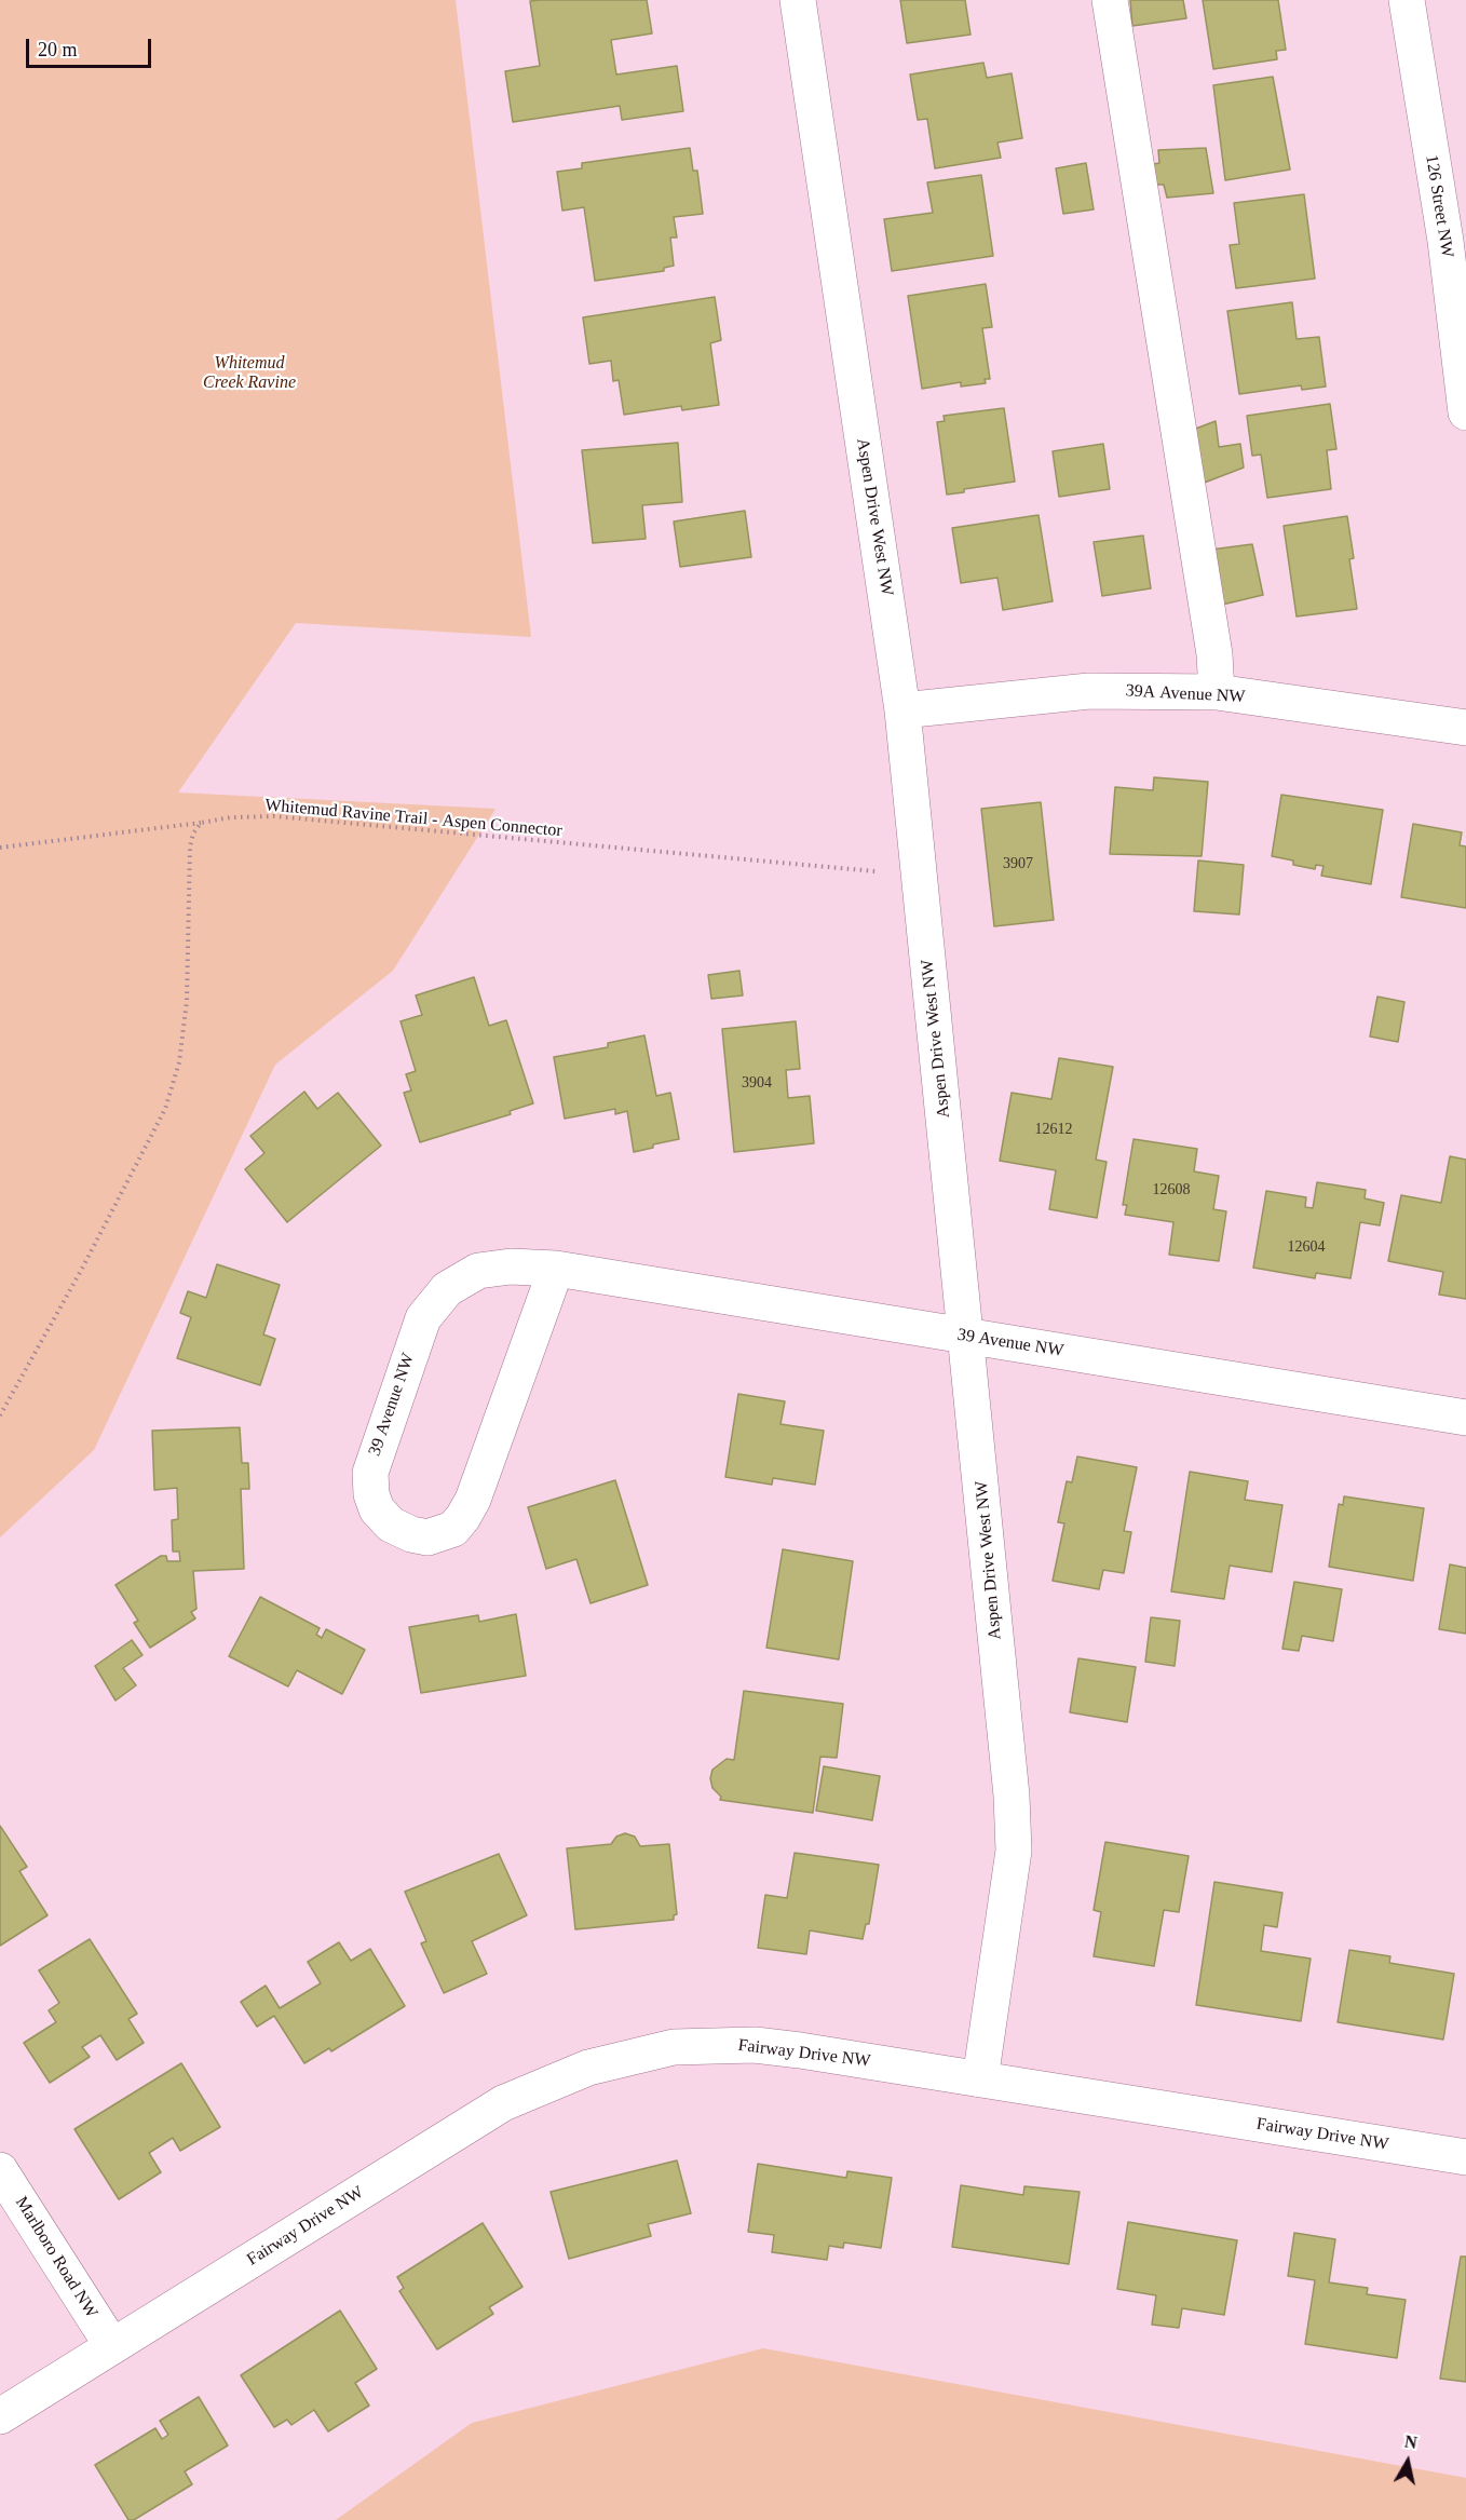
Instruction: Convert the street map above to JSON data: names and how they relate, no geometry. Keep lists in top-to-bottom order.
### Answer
{
  "streets": {
    "street": [
      "126 Street NW",
      "Aspen Drive West NW",
      "39A Avenue NW",
      "39 Avenue NW",
      "Fairway Drive NW",
      "Marlboro Road NW"
    ],
    "path": ["Whitemud Ravine Trail - Aspen Connector"]
  },
  "crossings": [
    ["Aspen Drive West NW", "39A Avenue NW"],
    ["Aspen Drive West NW", "39 Avenue NW"],
    ["Aspen Drive West NW", "Fairway Drive NW"],
    ["Fairway Drive NW", "Marlboro Road NW"]
  ],
  "parks": ["Whitemud Creek Ravine"],
  "house_numbers": [
    "3907",
    "3904",
    "12612",
    "12608",
    "12604"
  ],
  "scale_bar": "20 m",
  "north": "top"
}
